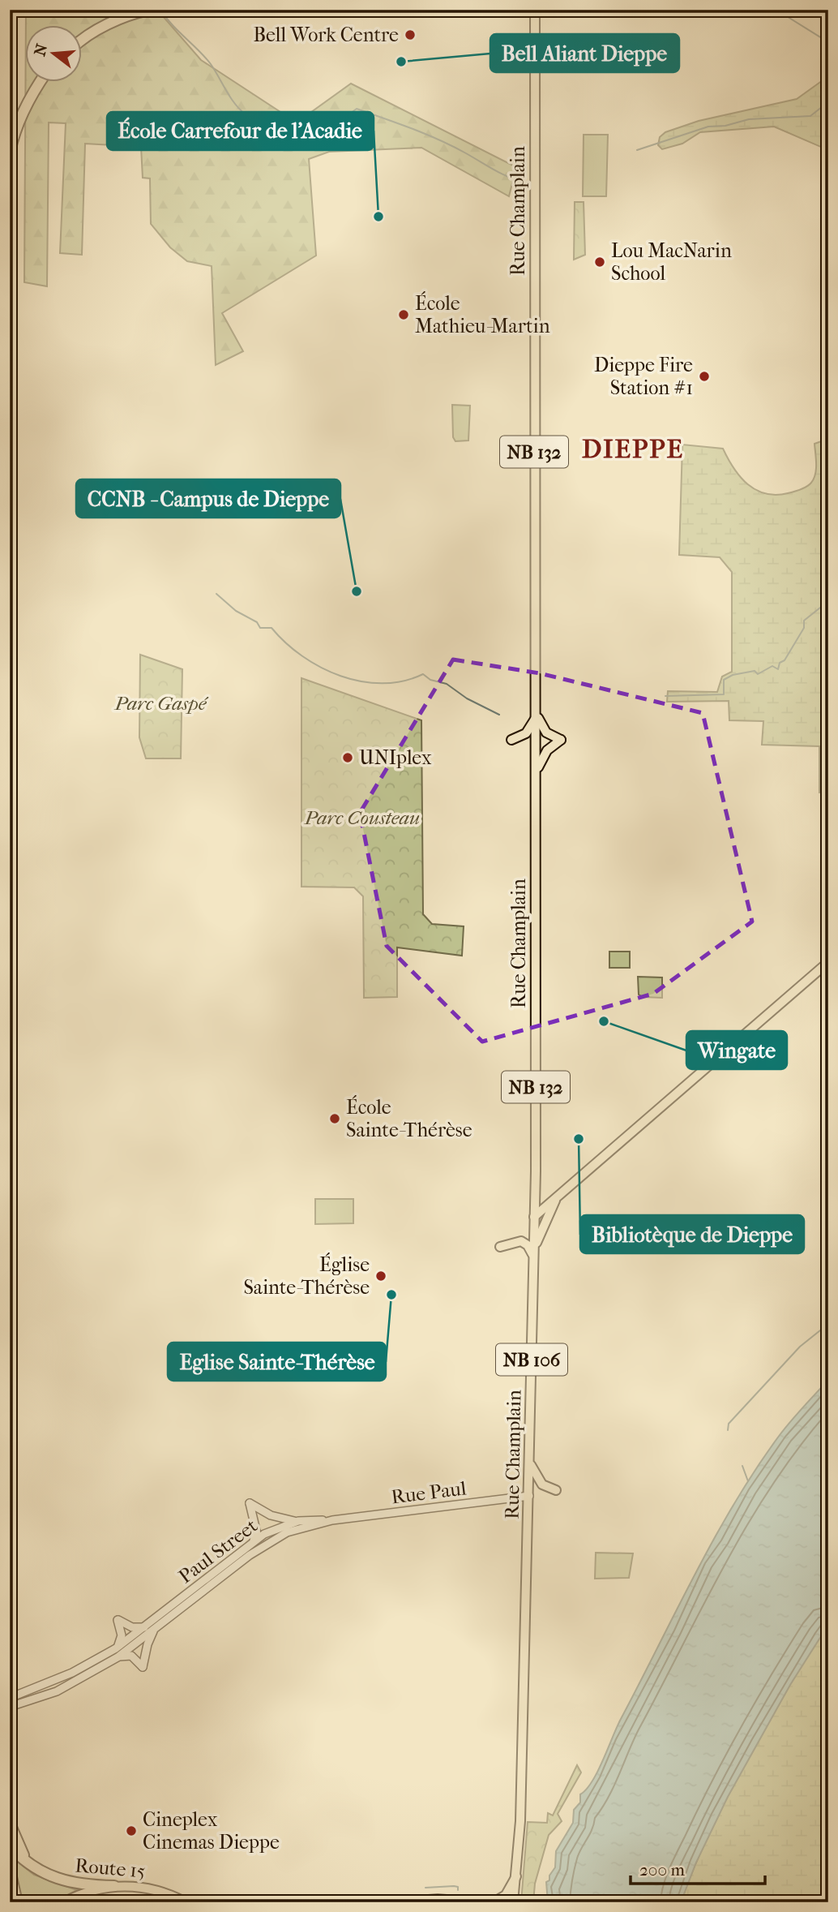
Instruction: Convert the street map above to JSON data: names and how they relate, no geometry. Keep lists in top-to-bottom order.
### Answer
{
  "streets": {
    "highway": ["Route 15"],
    "main road": [
      "Rue Champlain",
      "NB 132",
      "NB 106",
      "Rue Paul",
      "Paul Street"
    ]
  },
  "crossings": [
    ["Rue Champlain", "NB 106"],
    ["Rue Champlain", "Rue Paul"],
    ["Rue Paul", "Paul Street"]
  ],
  "districts": ["DIEPPE"],
  "parks": ["Parc Gaspé", "Parc Cousteau"],
  "places": [
    "Bell Work Centre",
    "Bell Aliant Dieppe",
    "École Carrefour de l'Acadie",
    "Lou MacNarin School",
    "École Mathieu-Martin",
    "Dieppe Fire Station #1",
    "CCNB - Campus de Dieppe",
    "UNIplex",
    "Wingate",
    "École Sainte-Thérèse",
    "Bibliotèque de Dieppe",
    "Église Sainte-Thérèse",
    "Eglise Sainte-Thérèse",
    "Cineplex Cinemas Dieppe"
  ],
  "scale_bar": "200 m",
  "north": "left"
}
